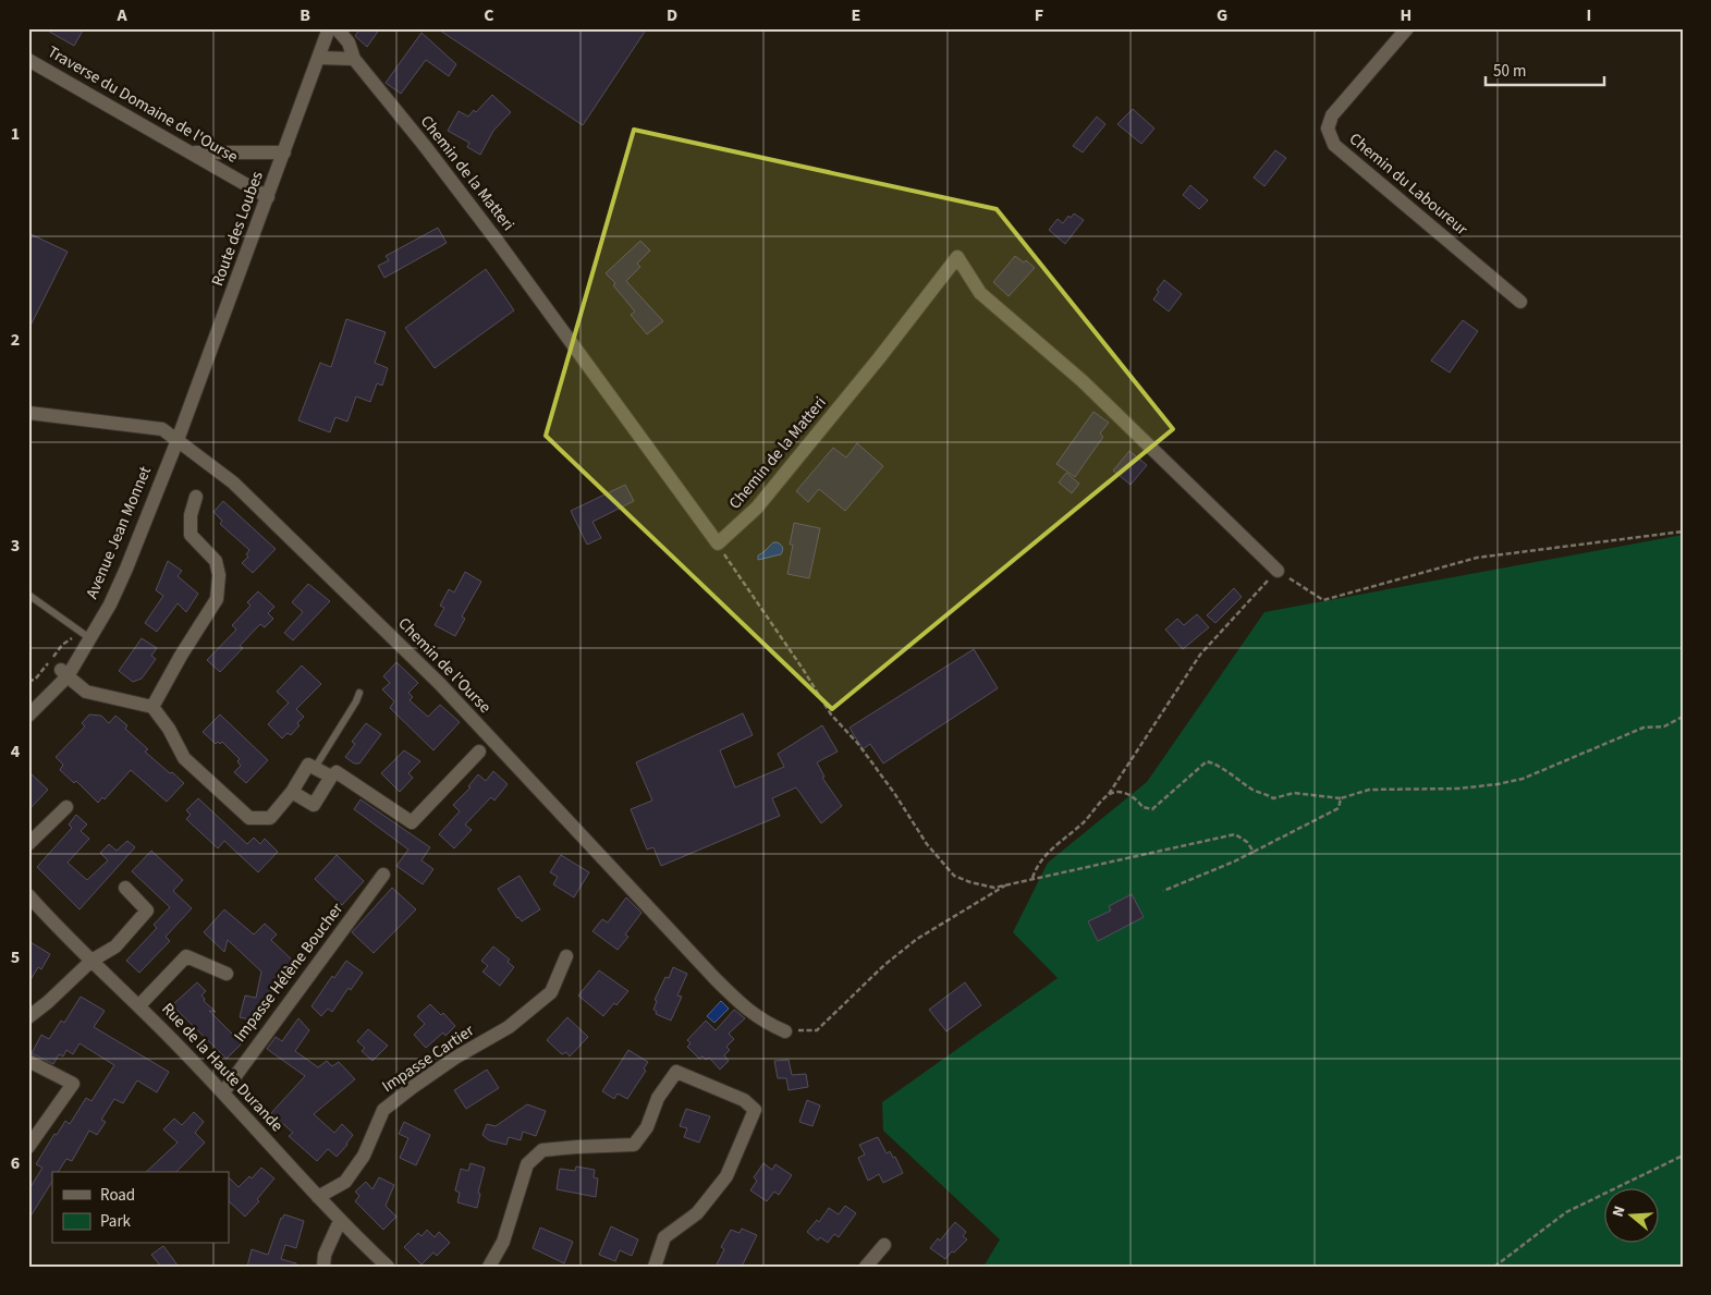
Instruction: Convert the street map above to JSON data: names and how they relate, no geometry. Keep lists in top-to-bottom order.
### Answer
{
  "streets": {
    "street": [
      "Traverse du Domaine de l'Ourse",
      "Chemin de la Matteri",
      "Chemin du Laboureur",
      "Route des Loubes",
      "Avenue Jean Monnet",
      "Chemin de l'Ourse",
      "Impasse Hélène Boucher",
      "Impasse Cartier",
      "Rue de la Haute Durande"
    ]
  },
  "crossings": [
    ["Traverse du Domaine de l'Ourse", "Route des Loubes"],
    ["Route des Loubes", "Avenue Jean Monnet"],
    ["Route des Loubes", "Chemin de l'Ourse"],
    ["Avenue Jean Monnet", "Chemin de l'Ourse"],
    ["Impasse Hélène Boucher", "Rue de la Haute Durande"],
    ["Impasse Cartier", "Rue de la Haute Durande"]
  ],
  "legend": ["Road", "Park"],
  "scale_bar": "50 m",
  "north": "left",
  "grid": {
    "columns": [
      "A",
      "B",
      "C",
      "D",
      "E",
      "F",
      "G",
      "H",
      "I"
    ],
    "rows": [
      "1",
      "2",
      "3",
      "4",
      "5",
      "6"
    ]
  }
}
